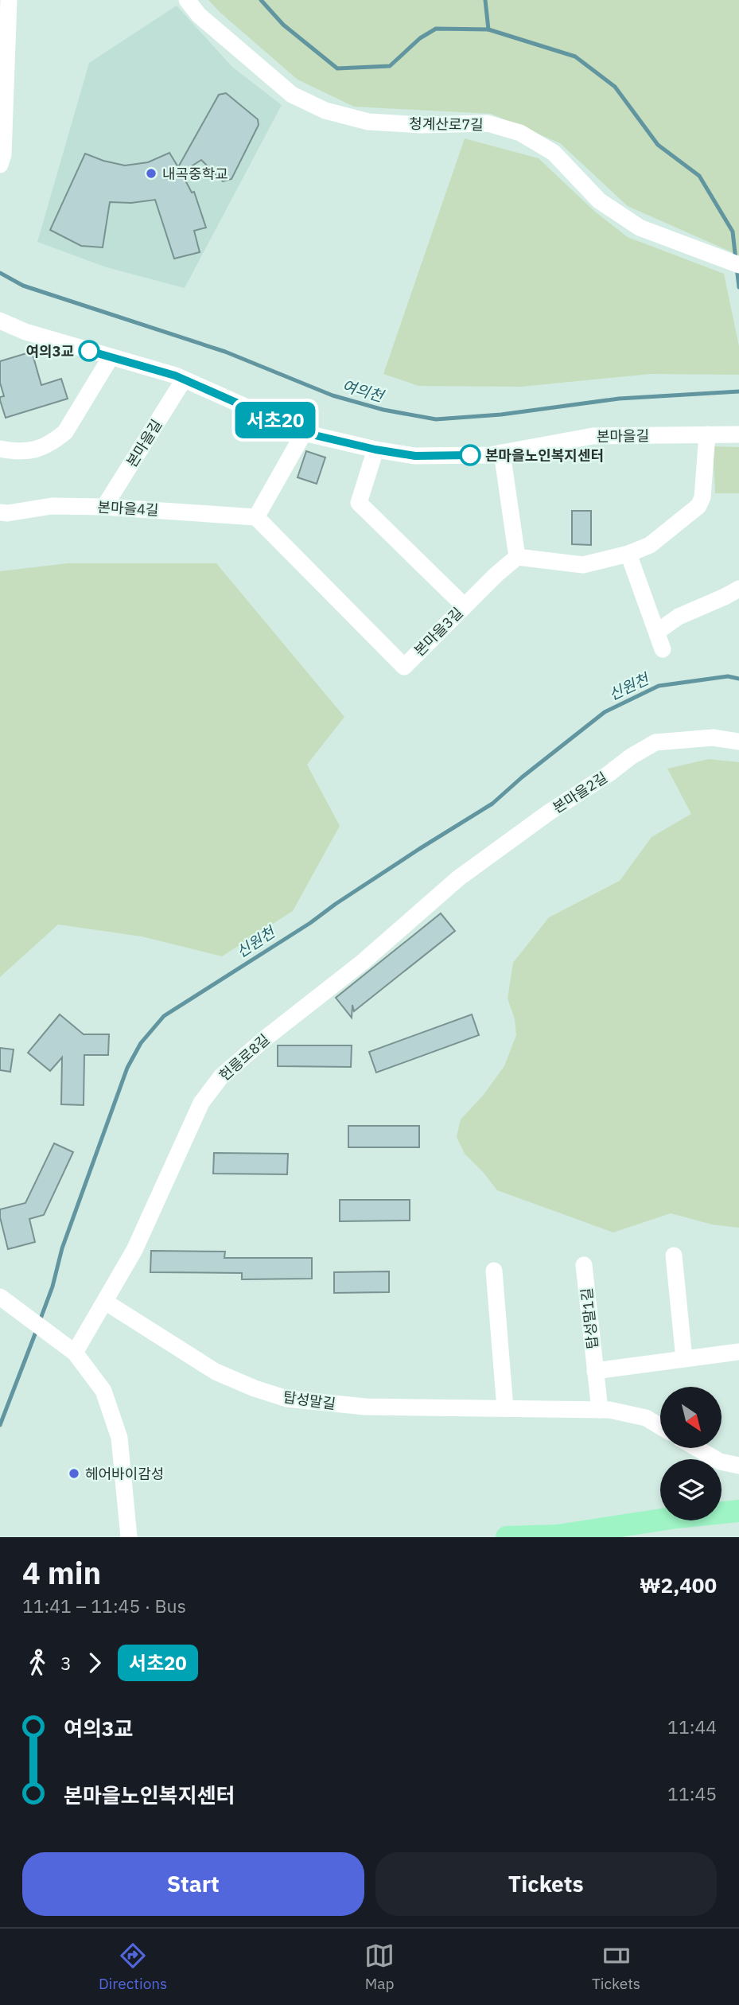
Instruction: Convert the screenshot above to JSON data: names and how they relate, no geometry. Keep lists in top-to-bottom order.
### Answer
{
  "streets": {
    "street": [
      "청계산로7길",
      "본마을길",
      "본마을4길",
      "본마을3길",
      "본마을2길",
      "헌릉로8길",
      "탑성말1길",
      "탑성말길"
    ]
  },
  "crossings": [
    ["본마을길", "본마을4길"],
    ["본마을4길", "본마을3길"],
    ["본마을2길", "헌릉로8길"],
    ["헌릉로8길", "탑성말길"],
    ["탑성말1길", "탑성말길"]
  ],
  "water": ["여의천", "신원천"],
  "places": [
    "내곡중학교",
    "여의3교",
    "본마을노인복지센터",
    "헤어바이감성"
  ],
  "lines": ["bus line 서초20"],
  "north": "bottom right",
  "page": {
    "on_map": "서초20",
    "heading": ["4 min", "11:41 – 11:45 · Bus", "₩2,400"],
    "legs": ["3", "서초20"],
    "list": [
      {
        "name": "여의3교",
        "value": "11:44"
      },
      {
        "name": "본마을노인복지센터",
        "value": "11:45"
      }
    ],
    "buttons": ["Start", "Tickets"],
    "tabs": ["Directions", "Map", "Tickets"]
  }
}
